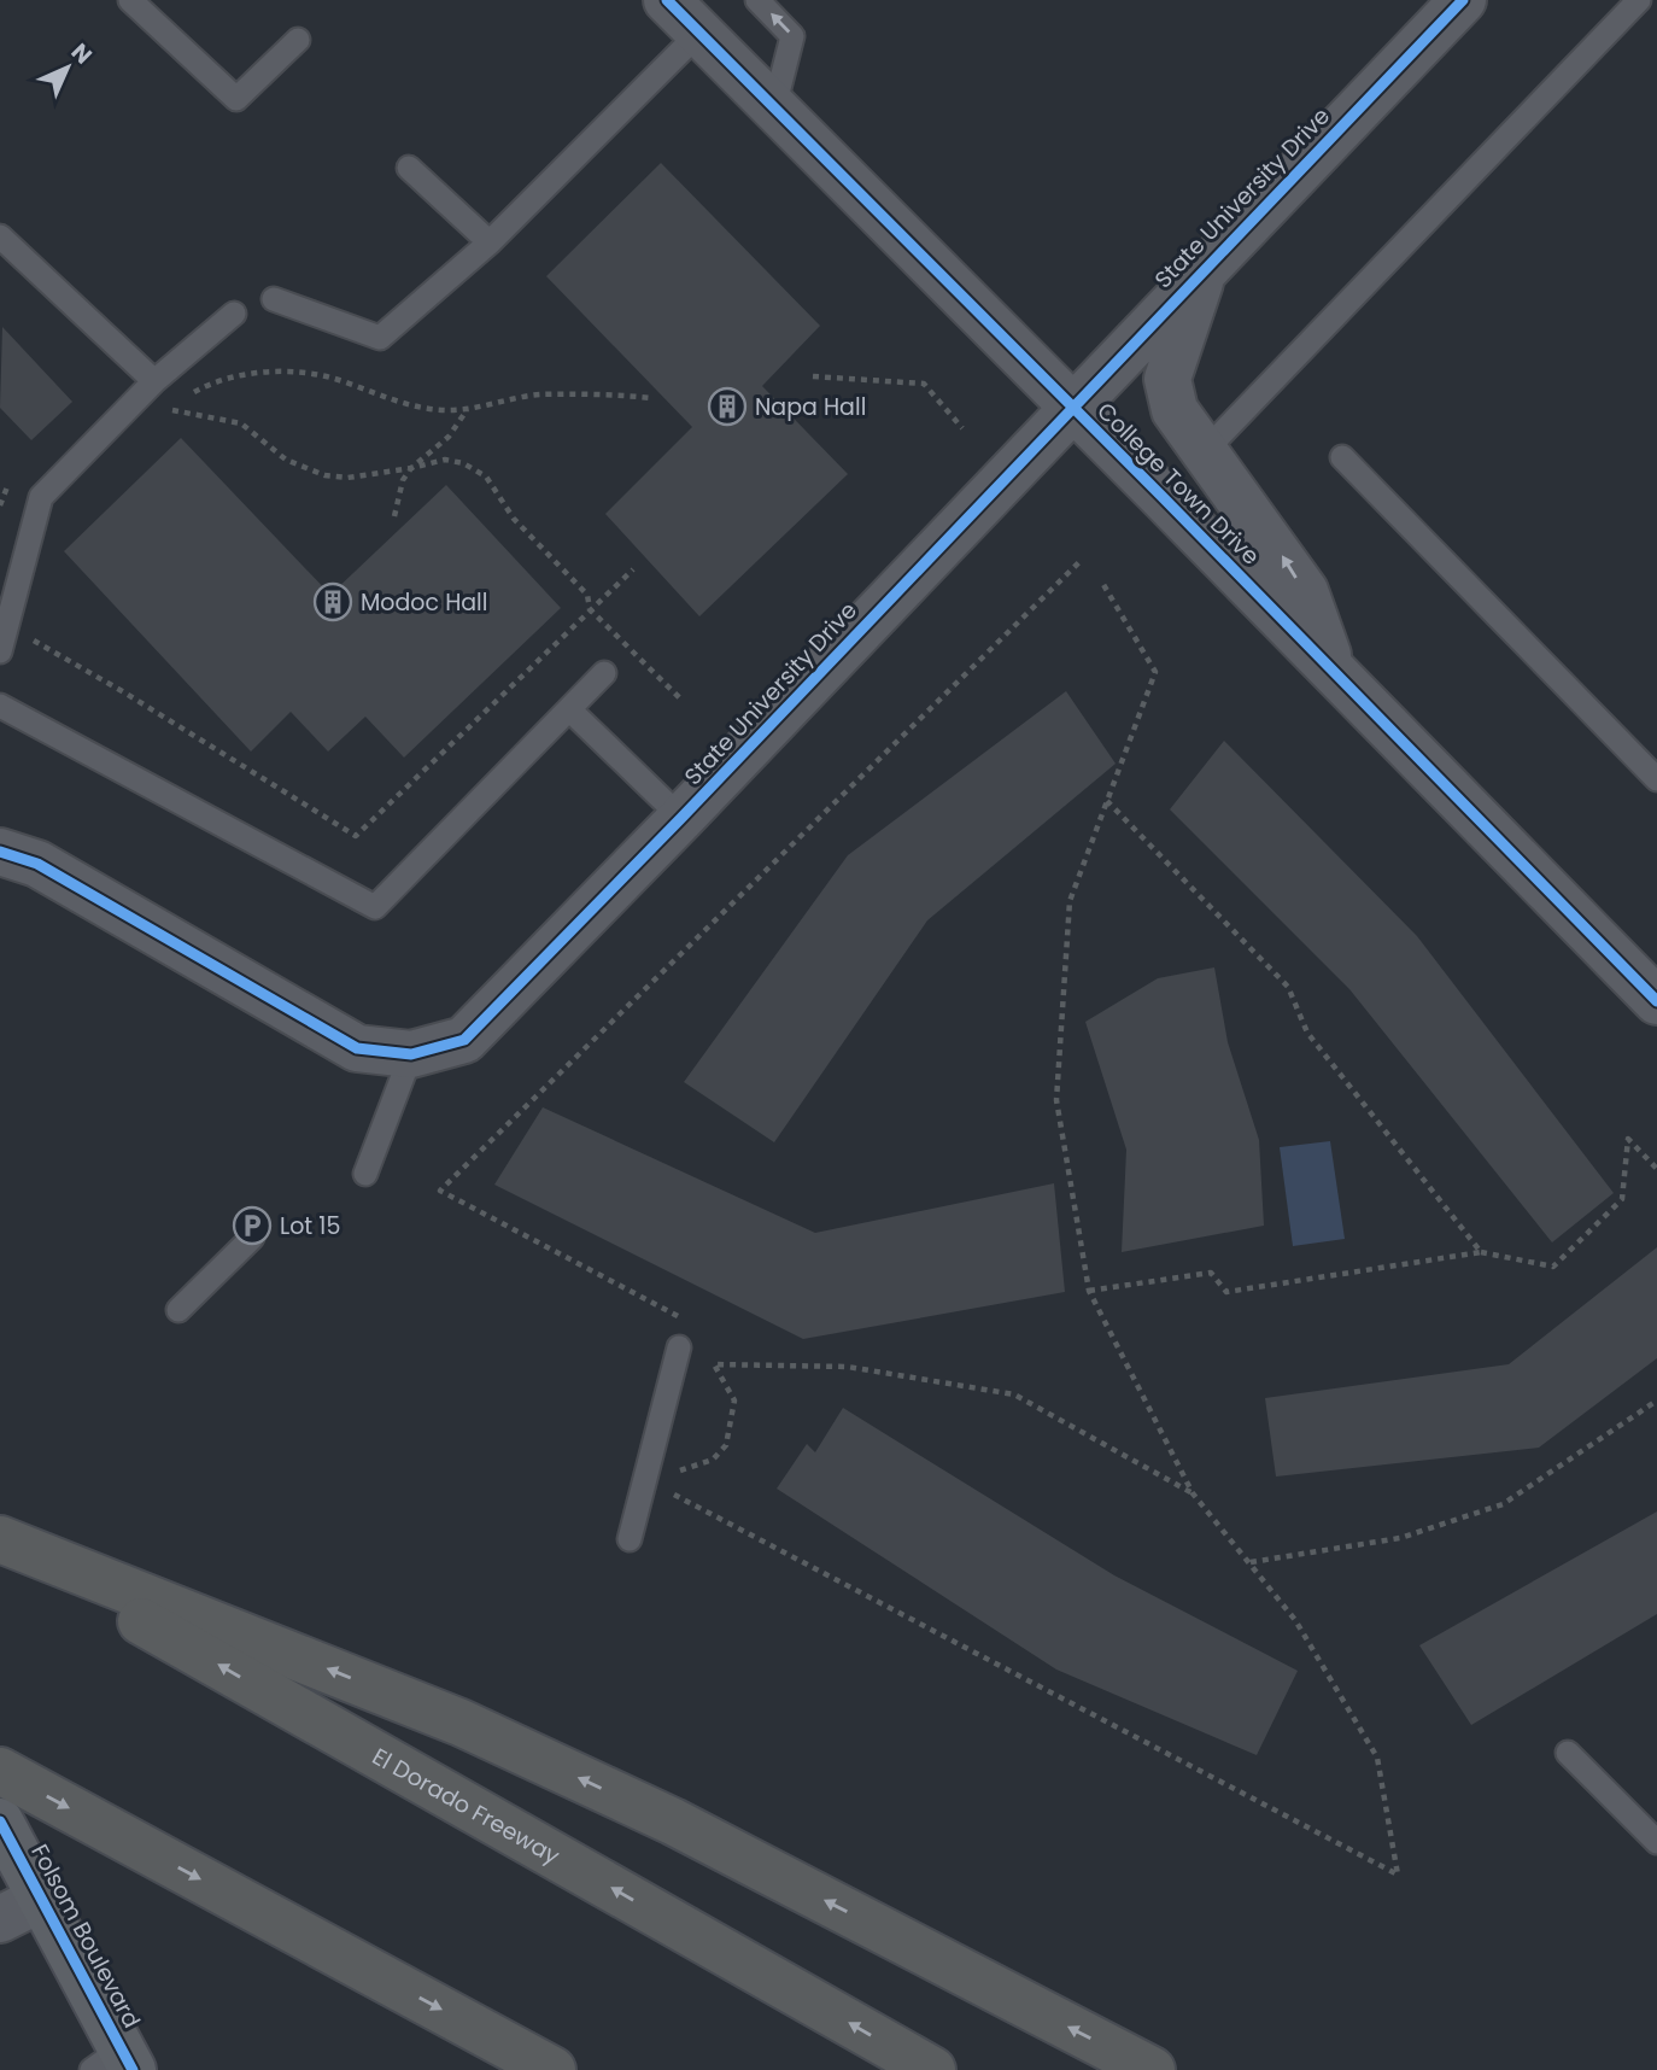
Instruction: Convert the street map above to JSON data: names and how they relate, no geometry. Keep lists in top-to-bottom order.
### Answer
{
  "streets": {
    "highway": ["El Dorado Freeway"],
    "main road": ["Folsom Boulevard"],
    "street": ["State University Drive", "College Town Drive"]
  },
  "crossings": [
    ["State University Drive", "College Town Drive"]
  ],
  "places": {
    "building": ["Napa Hall", "Modoc Hall"],
    "parking": ["Lot 15"]
  },
  "north": "top right"
}
